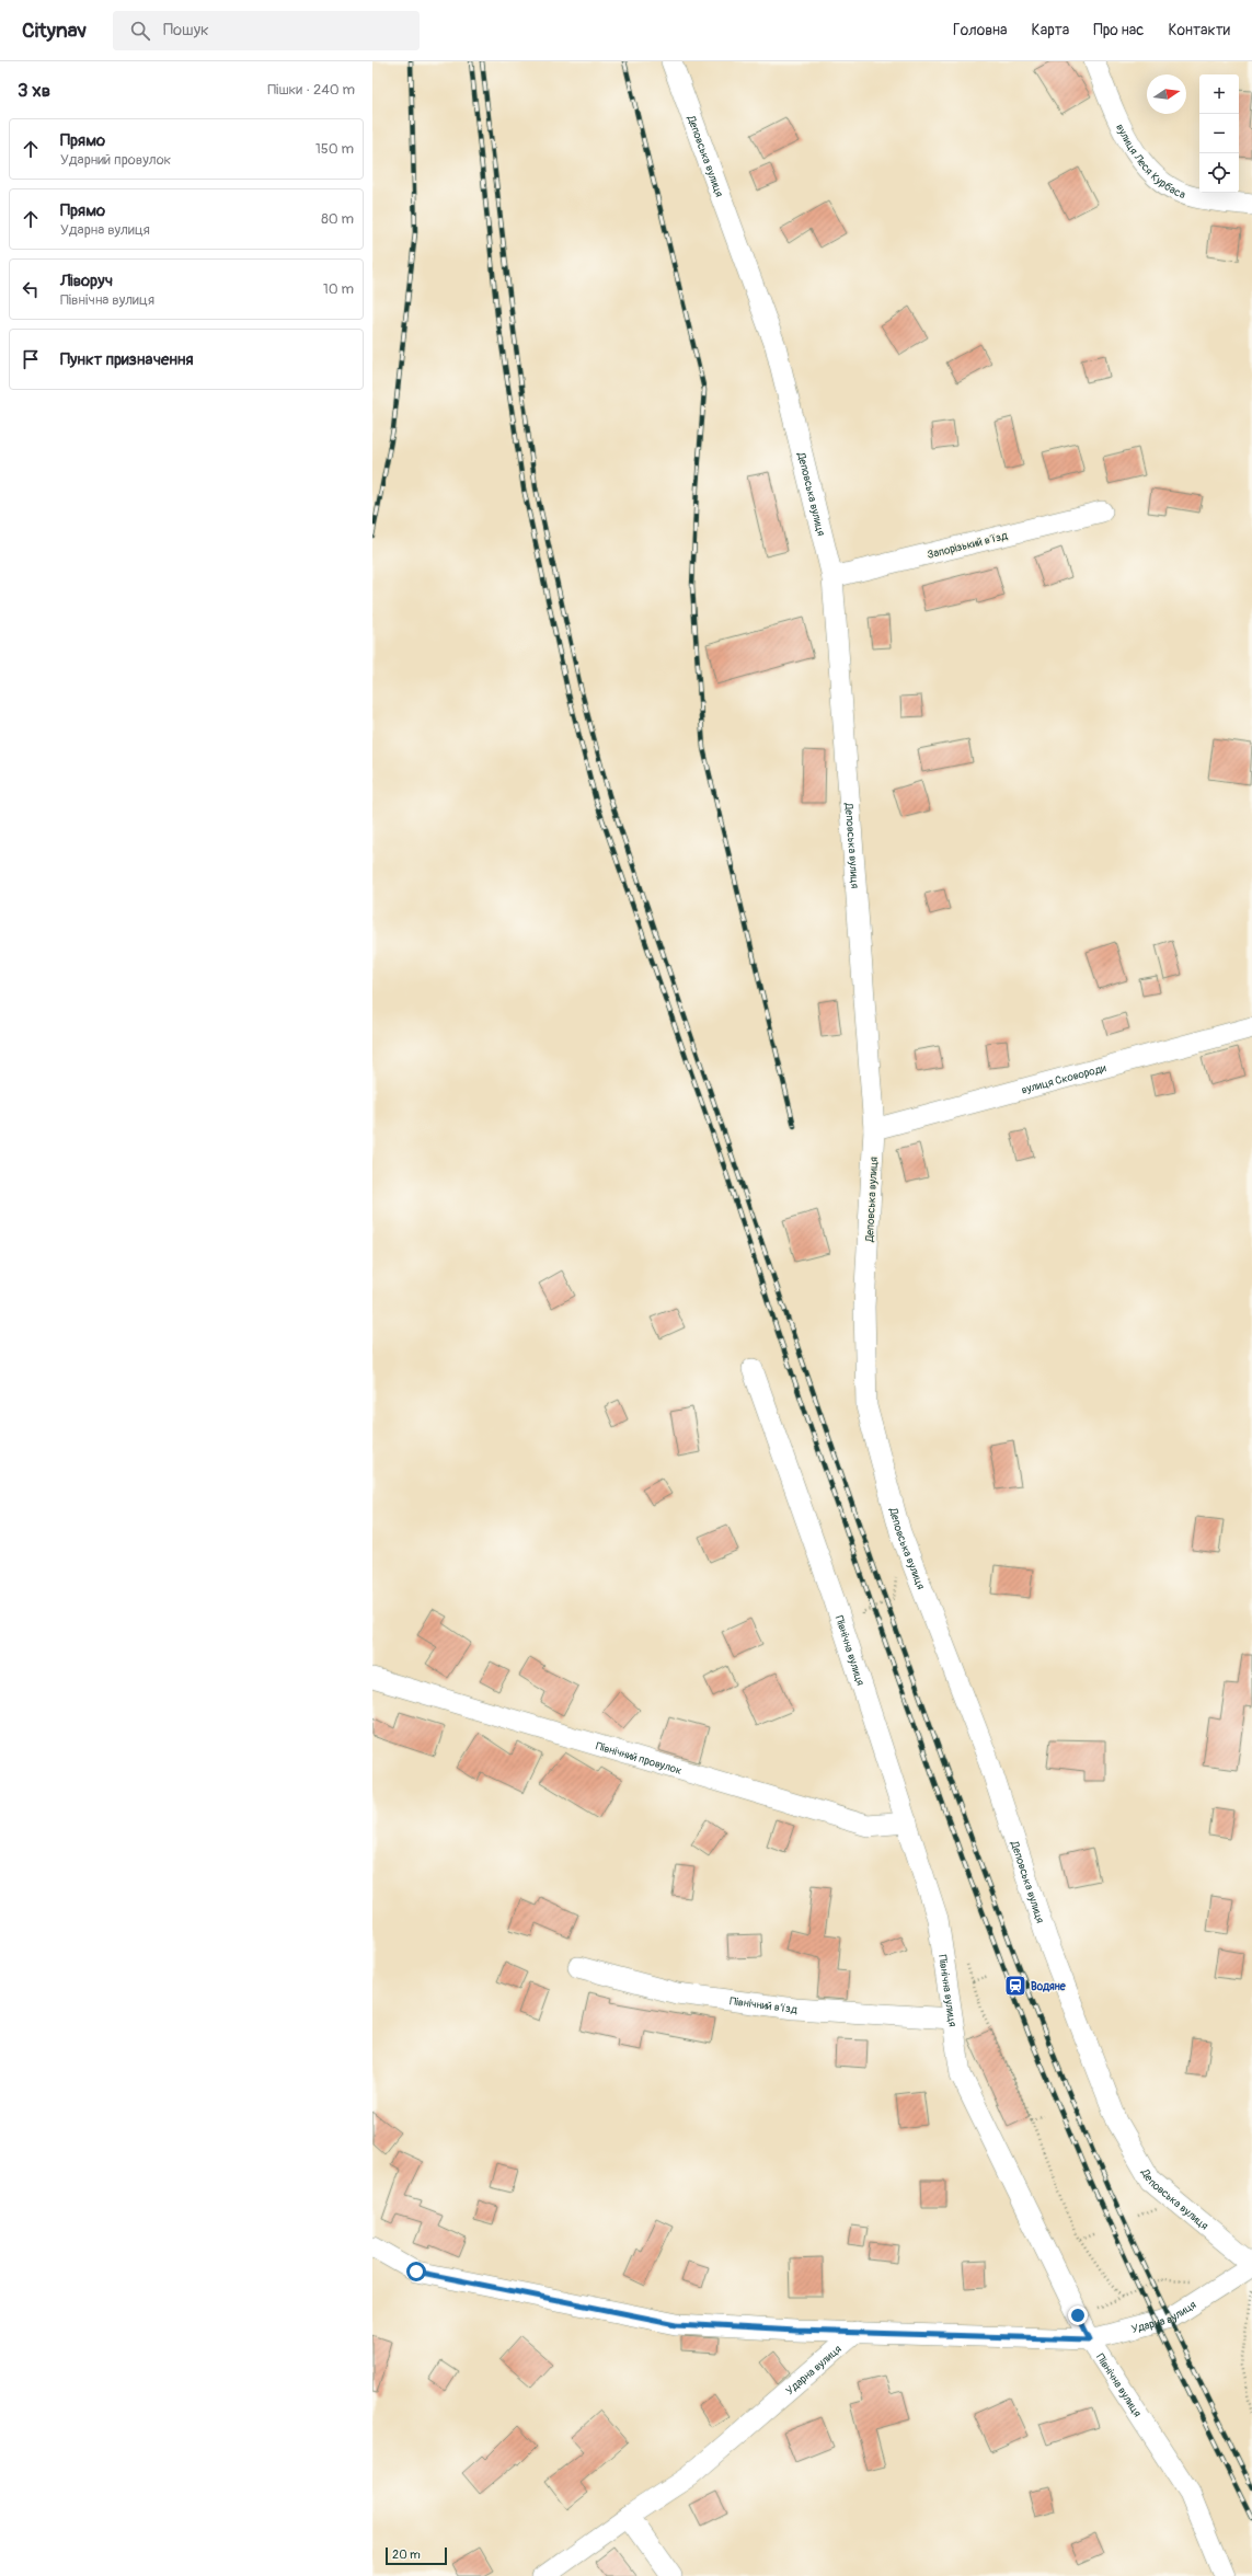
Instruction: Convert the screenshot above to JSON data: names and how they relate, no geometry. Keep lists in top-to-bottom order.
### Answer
{
  "streets": {
    "street": [
      "Деповська вулиця",
      "вулиця Леся Курбаса",
      "Запорізький вʼїзд",
      "вулиця Сковороди",
      "Північна вулиця",
      "Північний провулок",
      "Північний в'їзд",
      "Ударна вулиця"
    ]
  },
  "crossings": [
    ["Деповська вулиця", "Запорізький вʼїзд"],
    ["Деповська вулиця", "вулиця Сковороди"],
    ["Деповська вулиця", "Ударна вулиця"],
    ["Північна вулиця", "Північний провулок"],
    ["Північна вулиця", "Північний в'їзд"],
    ["Північна вулиця", "Ударна вулиця"]
  ],
  "places": {
    "station": ["Водяне"]
  },
  "scale_bar": "20 m",
  "north": "right",
  "page": {
    "header": "Citynav",
    "search": "Пошук",
    "nav": [
      "Головна",
      "Карта",
      "Про нас",
      "Контакти"
    ],
    "heading": ["3 хв", "Пішки · 240 m"],
    "map_buttons": ["+", "−"],
    "list": [
      ["Прямо", "Ударний провулок", "150 m"],
      ["Прямо", "Ударна вулиця", "80 m"],
      ["Ліворуч", "Північна вулиця", "10 m"],
      "Пункт призначення"
    ],
    "scale": "20 m"
  }
}
